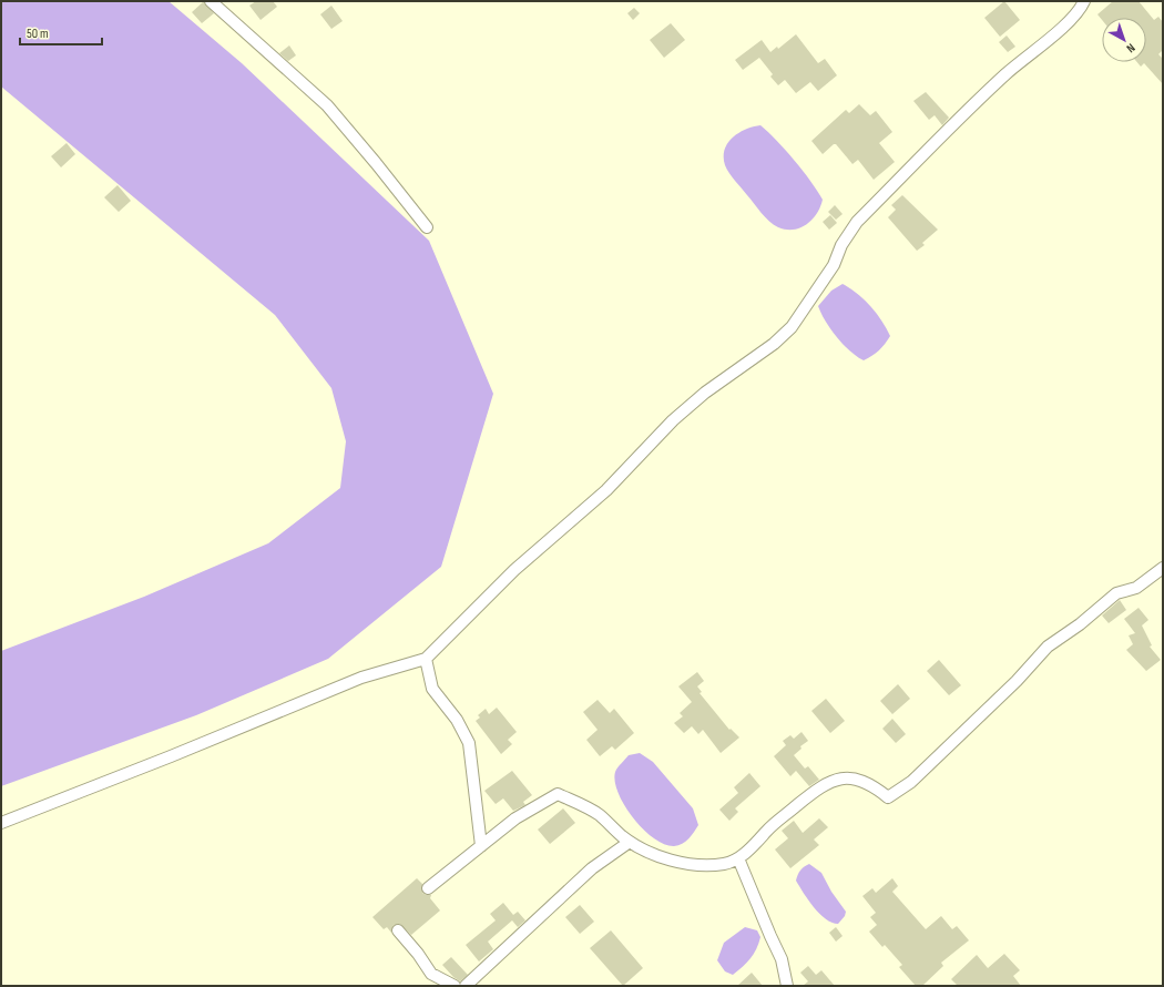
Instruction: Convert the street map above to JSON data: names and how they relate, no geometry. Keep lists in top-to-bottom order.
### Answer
{
  "scale_bar": "50 m",
  "north": "bottom right"
}
